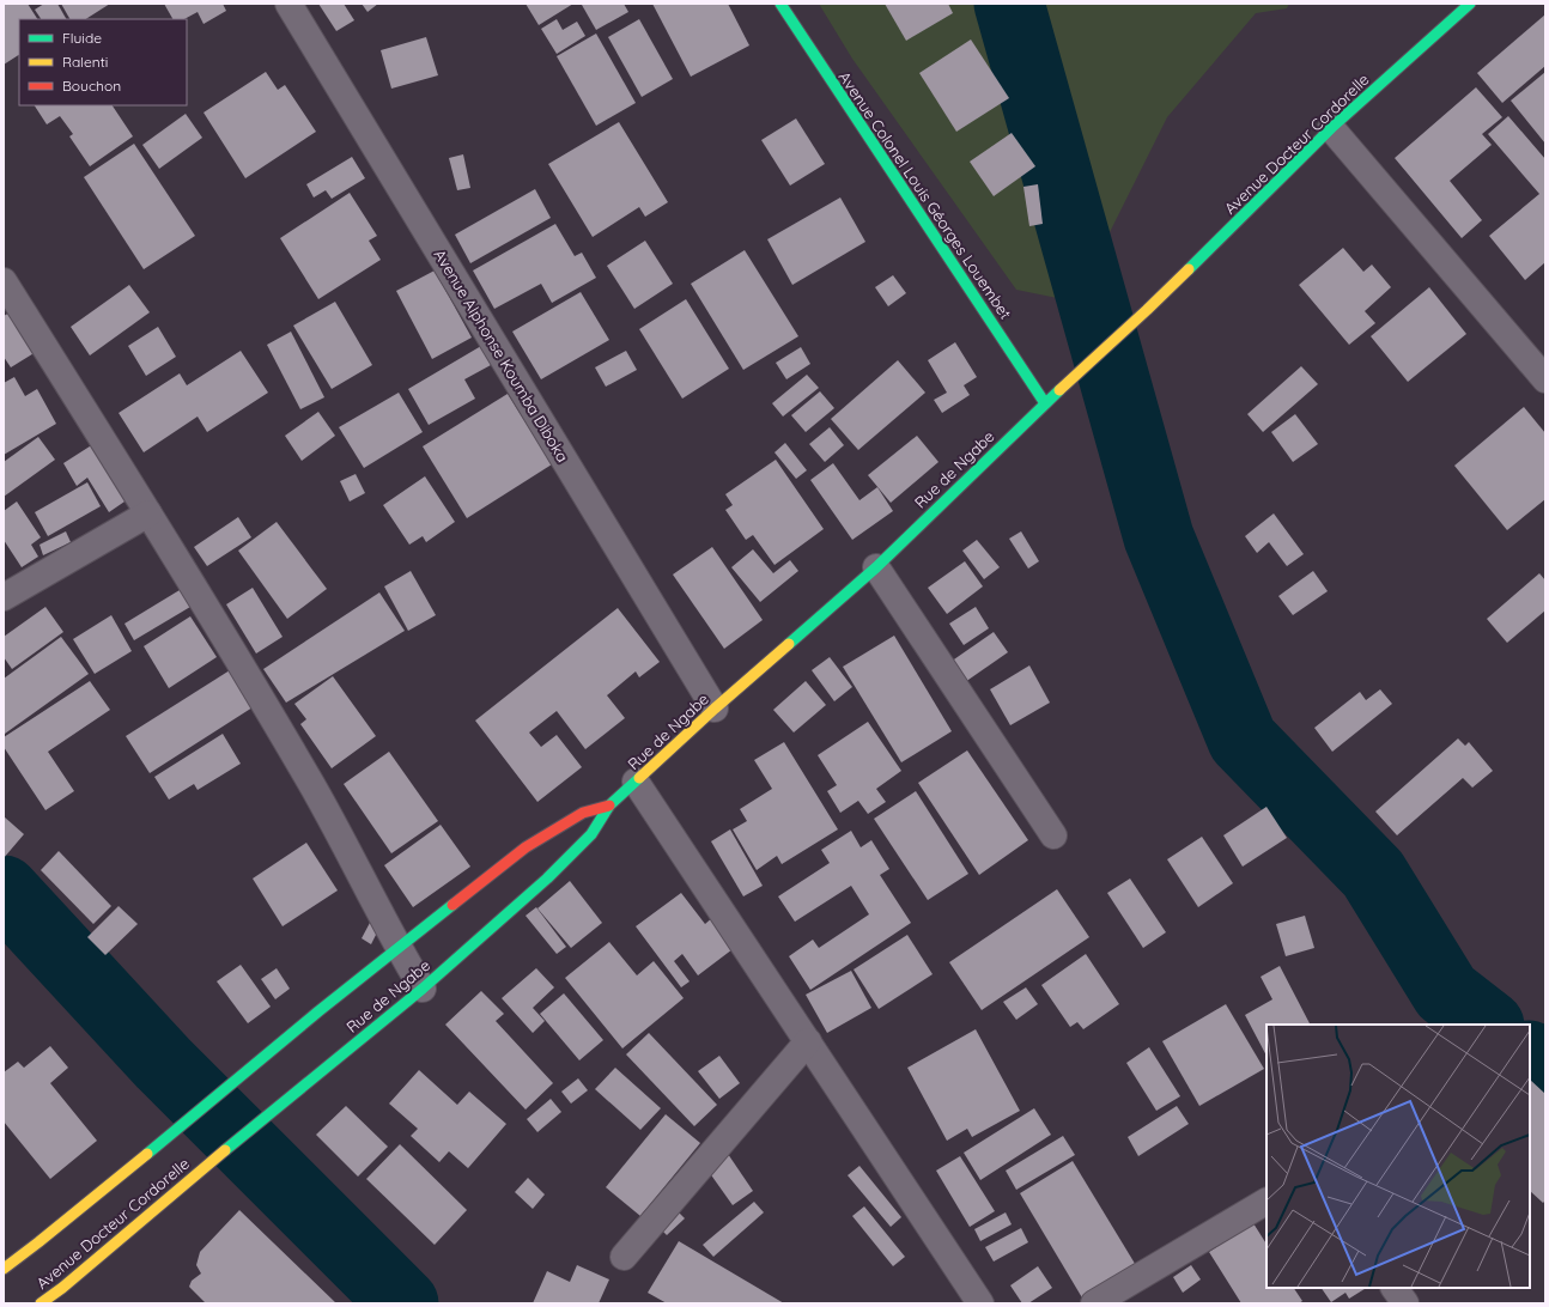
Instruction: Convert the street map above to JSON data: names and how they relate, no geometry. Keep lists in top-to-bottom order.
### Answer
{
  "streets": {
    "street": [
      "Avenue Docteur Cordorelle",
      "Avenue Colonel Louis Géorges Louembet",
      "Avenue Alphonse Koumba Diboka",
      "Rue de Ngabe"
    ]
  },
  "crossings": [
    ["Avenue Docteur Cordorelle", "Rue de Ngabe"],
    ["Avenue Colonel Louis Géorges Louembet", "Rue de Ngabe"],
    ["Avenue Alphonse Koumba Diboka", "Rue de Ngabe"]
  ],
  "legend": ["Fluide", "Ralenti", "Bouchon"]
}
